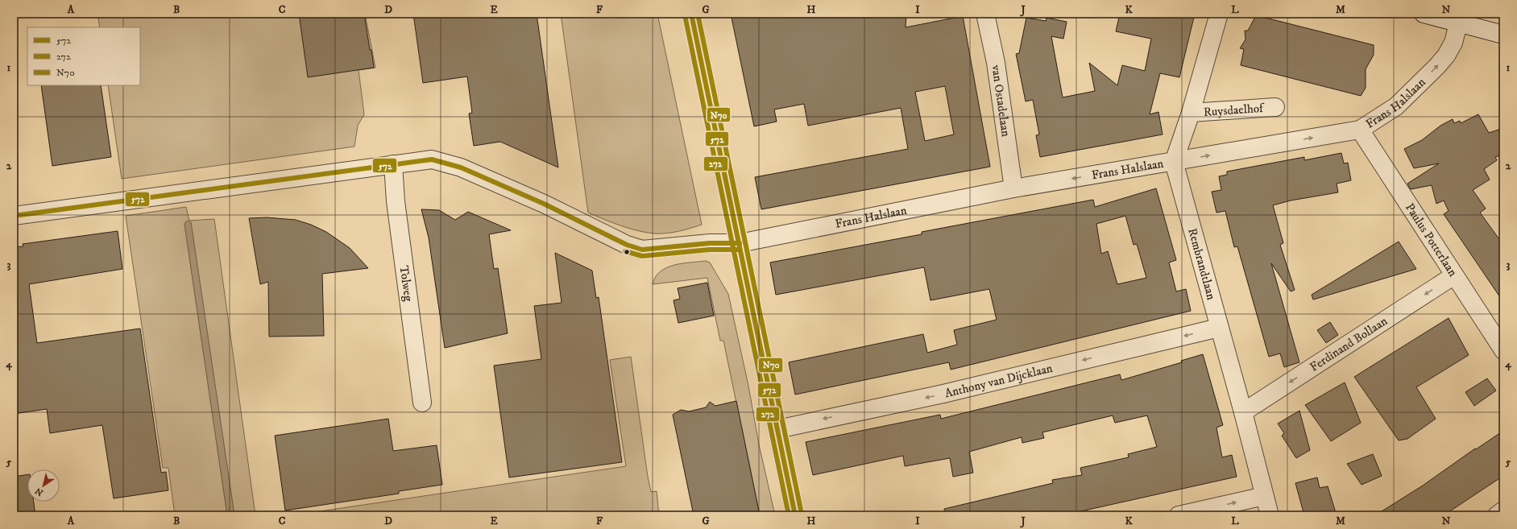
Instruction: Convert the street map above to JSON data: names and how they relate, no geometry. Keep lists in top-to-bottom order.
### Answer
{
  "streets": {
    "street": [
      "van Ostadelaan",
      "Frans Halslaan",
      "Ruysdaelhof",
      "Paulus Potterlaan",
      "Rembrandtlaan",
      "Tolweg",
      "Ferdinand Bollaan",
      "Anthony van Dijcklaan"
    ]
  },
  "crossings": [
    ["van Ostadelaan", "Frans Halslaan"],
    ["Frans Halslaan", "Paulus Potterlaan"],
    ["Frans Halslaan", "Rembrandtlaan"],
    ["Paulus Potterlaan", "Ferdinand Bollaan"],
    ["Rembrandtlaan", "Ferdinand Bollaan"],
    ["Rembrandtlaan", "Anthony van Dijcklaan"]
  ],
  "one_way": ["Ferdinand Bollaan", "Anthony van Dijcklaan"],
  "lines": ["transit line 572", "transit line N70", "transit line 272"],
  "legend": ["572", "272", "N70"],
  "north": "bottom left",
  "grid": {
    "columns": [
      "A",
      "B",
      "C",
      "D",
      "E",
      "F",
      "G",
      "H",
      "I",
      "J",
      "K",
      "L",
      "M",
      "N"
    ],
    "rows": [
      "1",
      "2",
      "3",
      "4",
      "5"
    ]
  }
}
